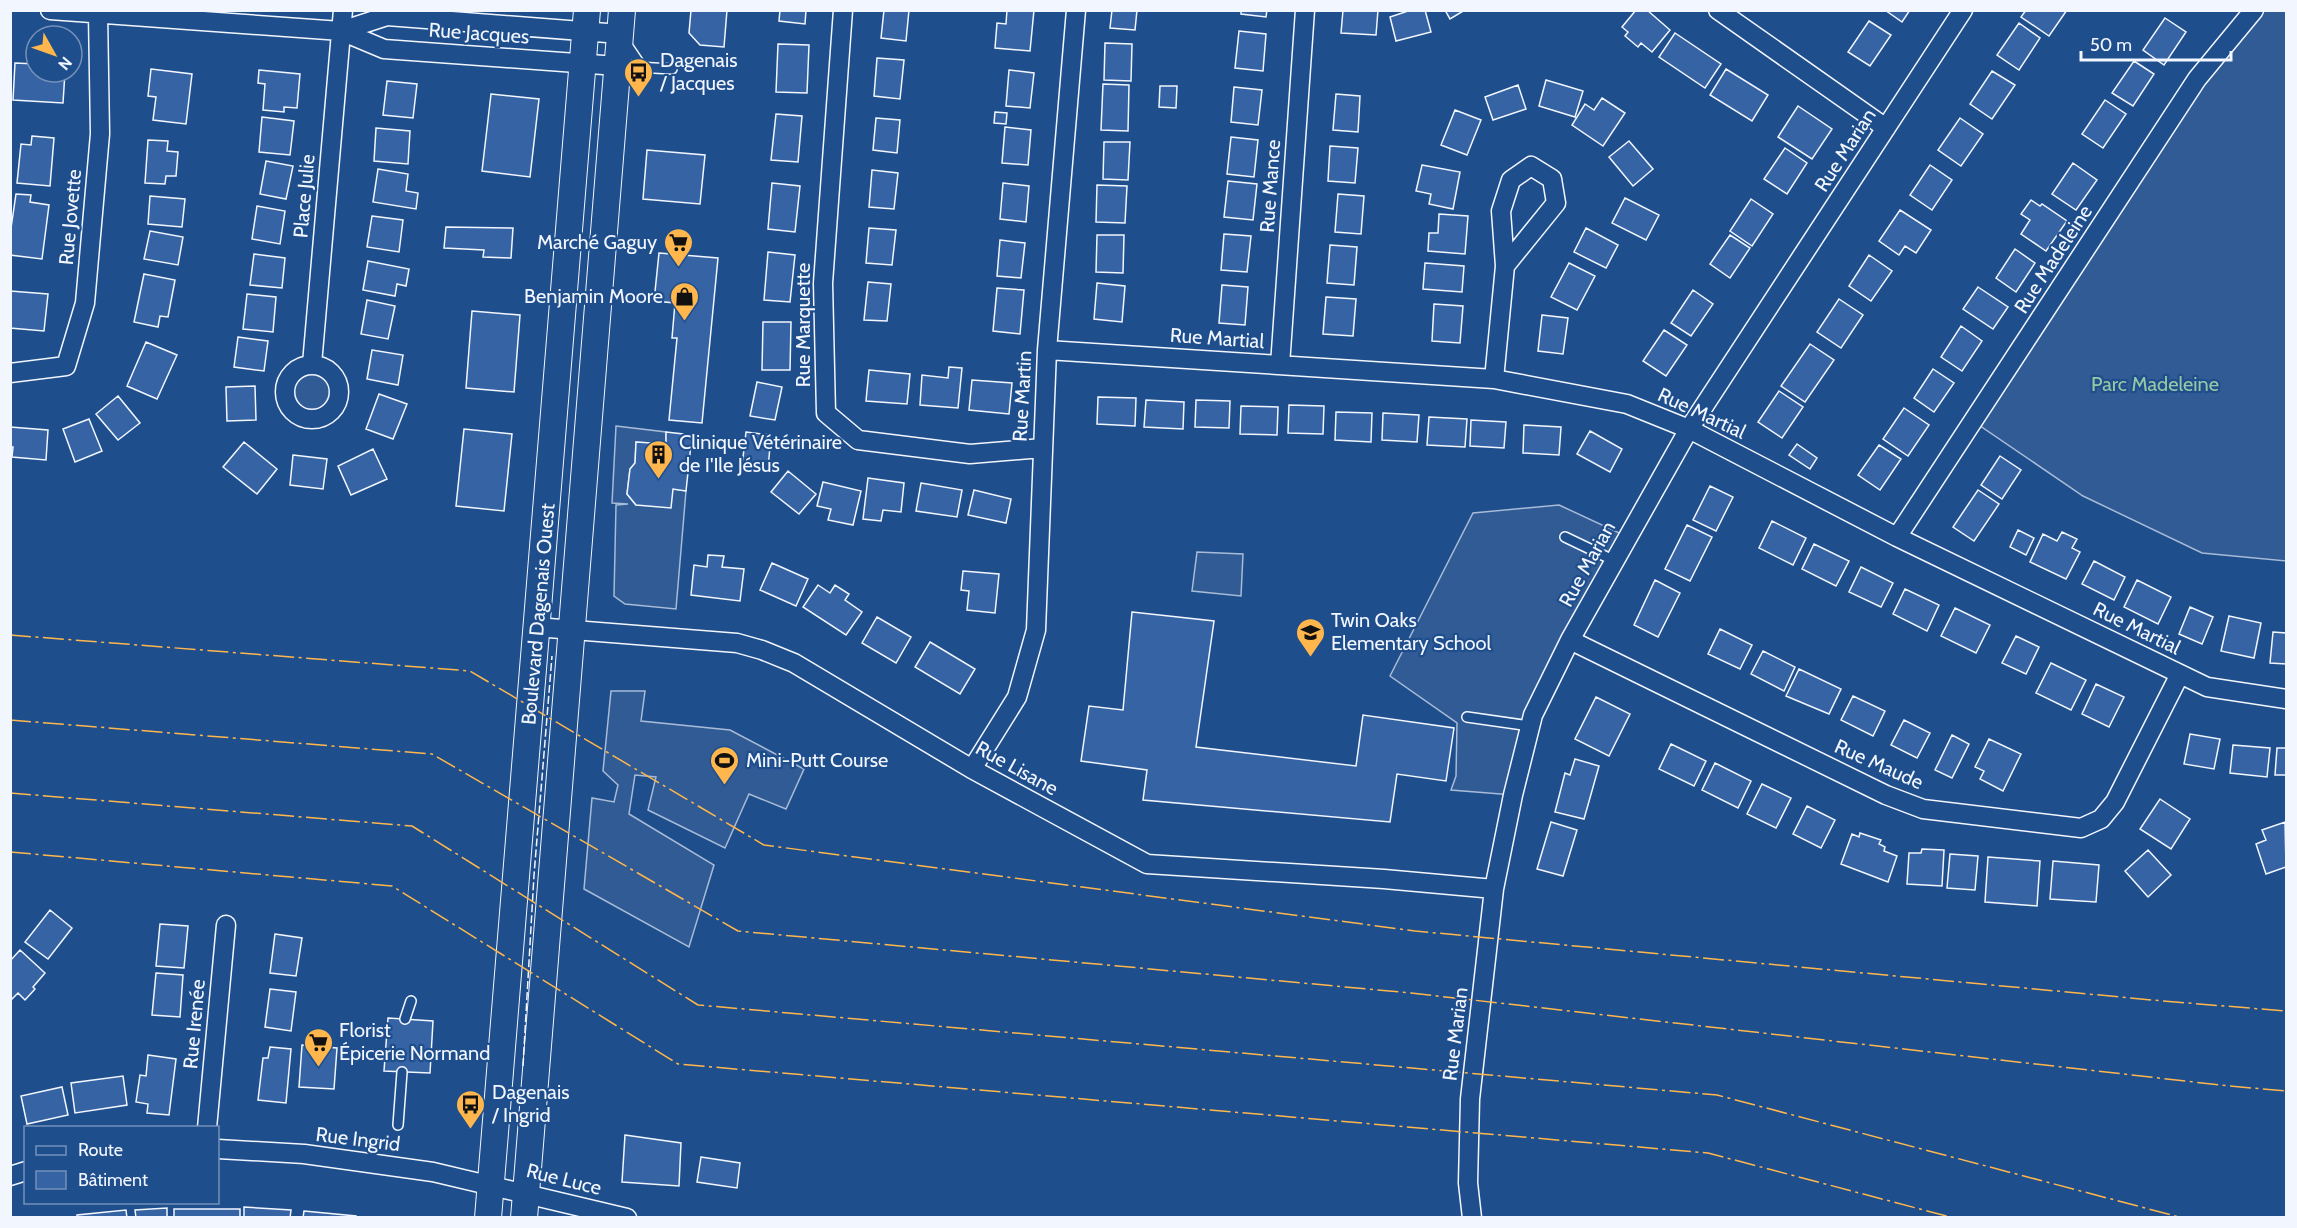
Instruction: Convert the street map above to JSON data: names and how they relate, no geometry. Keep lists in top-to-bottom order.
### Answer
{
  "streets": {
    "main road": ["Boulevard Dagenais Ouest"],
    "street": [
      "Rue Jacques",
      "Rue Marian",
      "Rue Mance",
      "Place Julie",
      "Rue Jovette",
      "Rue Madeleine",
      "Rue Marquette",
      "Rue Martial",
      "Rue Martin",
      "Rue Maude",
      "Rue Lisane",
      "Rue Irenée",
      "Rue Ingrid",
      "Rue Luce"
    ]
  },
  "crossings": [
    ["Rue Jacques", "Place Julie"],
    ["Rue Jacques", "Rue Jovette"],
    ["Rue Jacques", "Boulevard Dagenais Ouest"],
    ["Rue Marian", "Rue Martial"],
    ["Rue Marian", "Rue Maude"],
    ["Rue Marian", "Rue Lisane"],
    ["Rue Mance", "Rue Martial"],
    ["Rue Madeleine", "Rue Martial"],
    ["Rue Marquette", "Rue Martin"],
    ["Rue Martial", "Rue Martin"],
    ["Rue Martial", "Rue Maude"],
    ["Rue Martin", "Rue Lisane"],
    ["Boulevard Dagenais Ouest", "Rue Lisane"],
    ["Boulevard Dagenais Ouest", "Rue Ingrid"],
    ["Boulevard Dagenais Ouest", "Rue Luce"],
    ["Rue Ingrid", "Rue Luce"]
  ],
  "parks": ["Parc Madeleine"],
  "places": {
    "bus stop": ["Dagenais / Jacques", "Dagenais / Ingrid"],
    "supermarket": ["Marché Gaguy", "Florist Épicerie Normand"],
    "shop": ["Benjamin Moore"],
    "building": ["Clinique Vétérinaire de I'Ile Jésus"],
    "school or university": ["Twin Oaks Elementary School"],
    "sports": ["Mini-Putt Course"]
  },
  "legend": ["Route", "Bâtiment"],
  "scale_bar": "50 m",
  "north": "bottom right"
}
